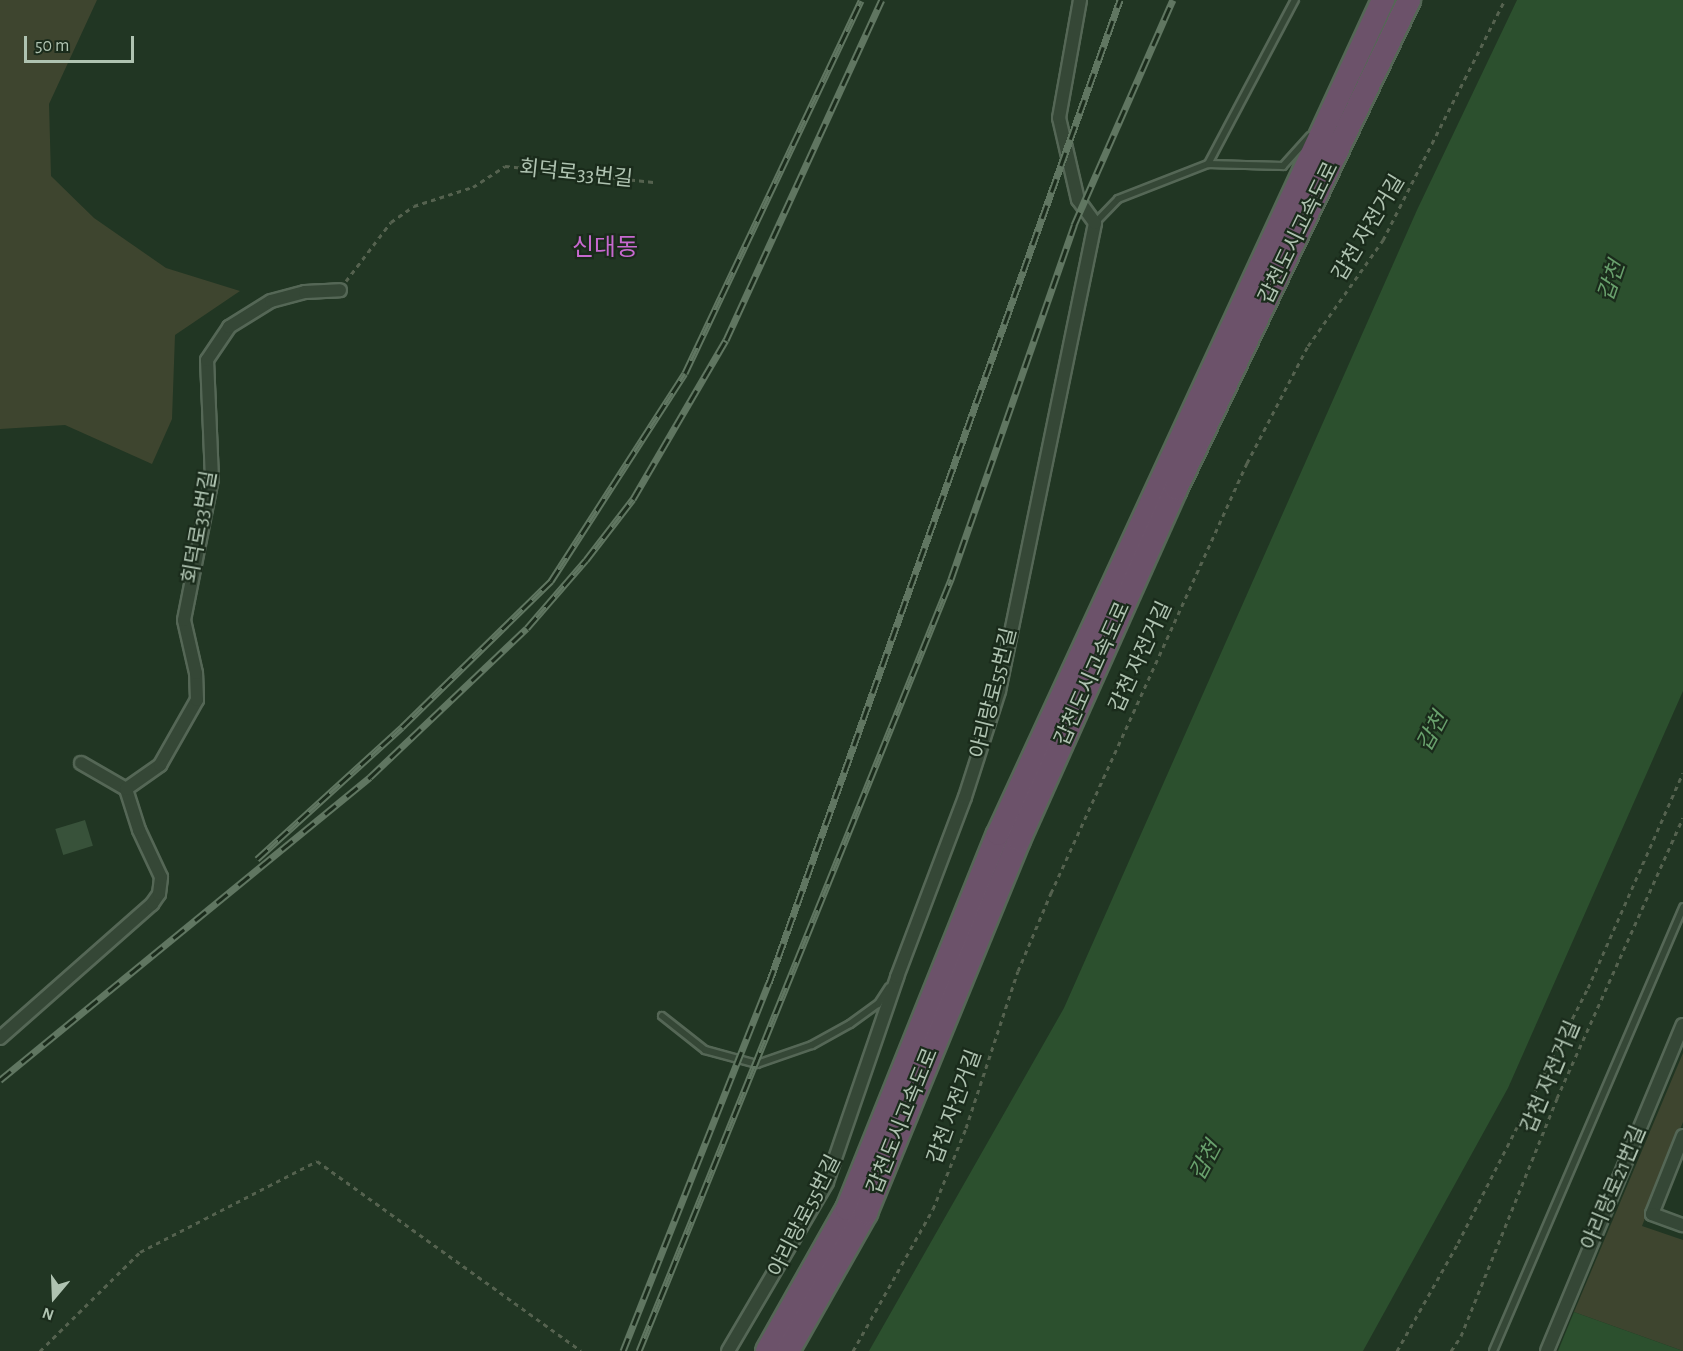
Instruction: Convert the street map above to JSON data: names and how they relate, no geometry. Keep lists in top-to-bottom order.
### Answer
{
  "streets": {
    "highway": ["갑천도시고속도로"],
    "street": ["회덕로33번길", "아리랑로55번길", "아리랑로21번길"],
    "path": ["갑천 자전거길"]
  },
  "districts": ["신대동"],
  "water": ["갑천"],
  "scale_bar": "50 m",
  "north": "bottom"
}
